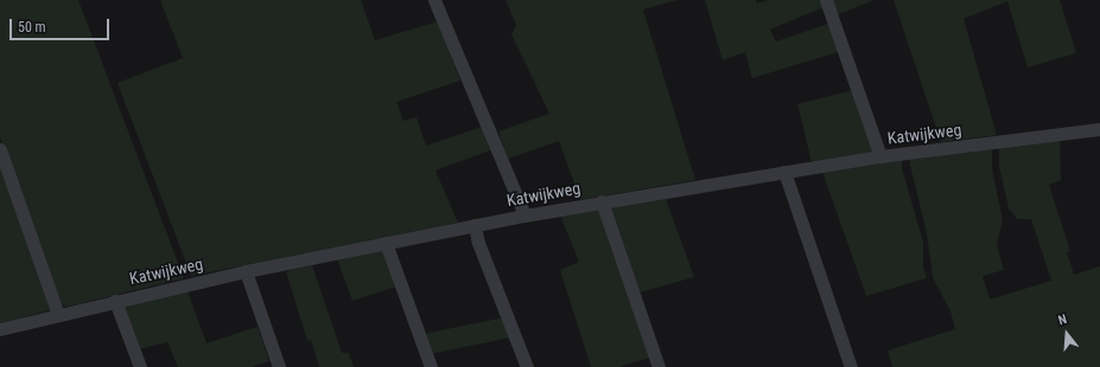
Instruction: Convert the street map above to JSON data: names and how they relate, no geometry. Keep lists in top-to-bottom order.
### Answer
{
  "streets": {
    "street": ["Katwijkweg"]
  },
  "scale_bar": "50 m",
  "north": "top"
}
